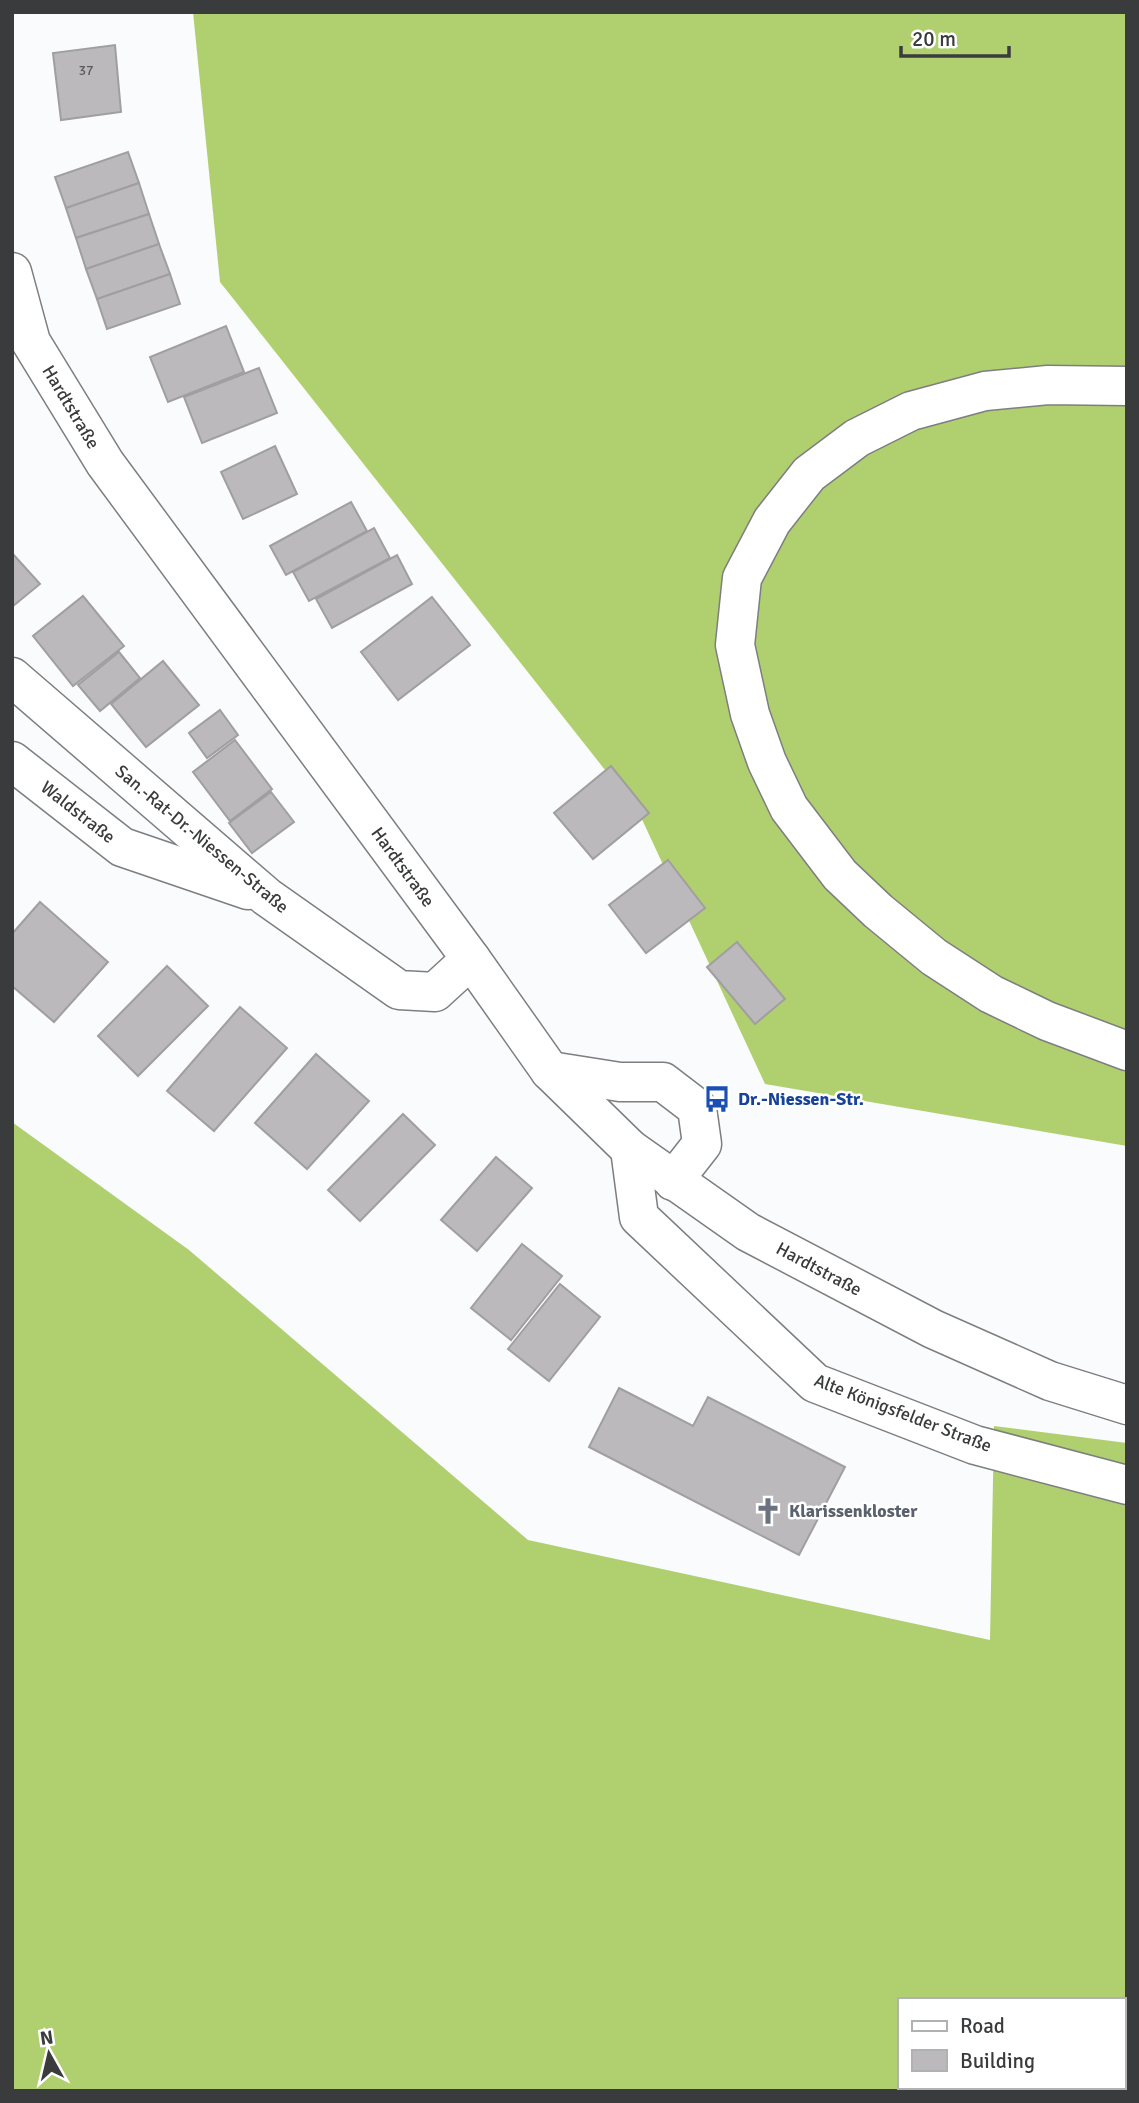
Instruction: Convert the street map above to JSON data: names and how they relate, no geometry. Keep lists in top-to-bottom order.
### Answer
{
  "streets": {
    "main road": [
      "Hardtstraße",
      "Waldstraße",
      "San.-Rat-Dr.-Niessen-Straße",
      "Alte Königsfelder Straße"
    ]
  },
  "crossings": [
    ["Hardtstraße", "San.-Rat-Dr.-Niessen-Straße"],
    ["Hardtstraße", "Alte Königsfelder Straße"],
    ["Waldstraße", "San.-Rat-Dr.-Niessen-Straße"]
  ],
  "places": {
    "bus stop": ["Dr.-Niessen-Str."],
    "church": ["Klarissenkloster"]
  },
  "house_numbers": ["37"],
  "legend": ["Road", "Building"],
  "scale_bar": "20 m",
  "north": "top"
}
